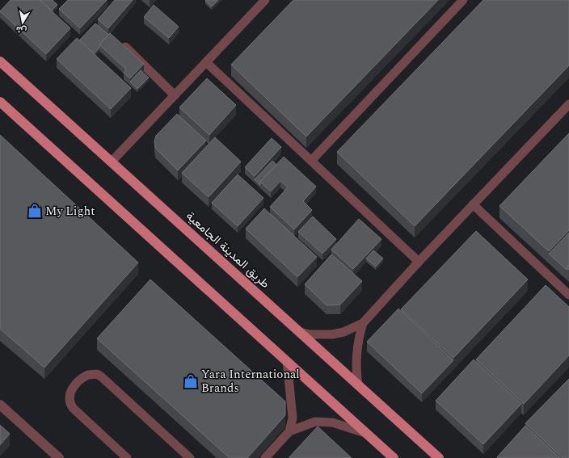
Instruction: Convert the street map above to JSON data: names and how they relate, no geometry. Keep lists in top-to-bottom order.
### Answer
{
  "streets": {
    "main road": ["طريق المدينة الجامعية"]
  },
  "places": {
    "shop": ["My Light", "Yara International Brands"]
  },
  "north": "bottom"
}
